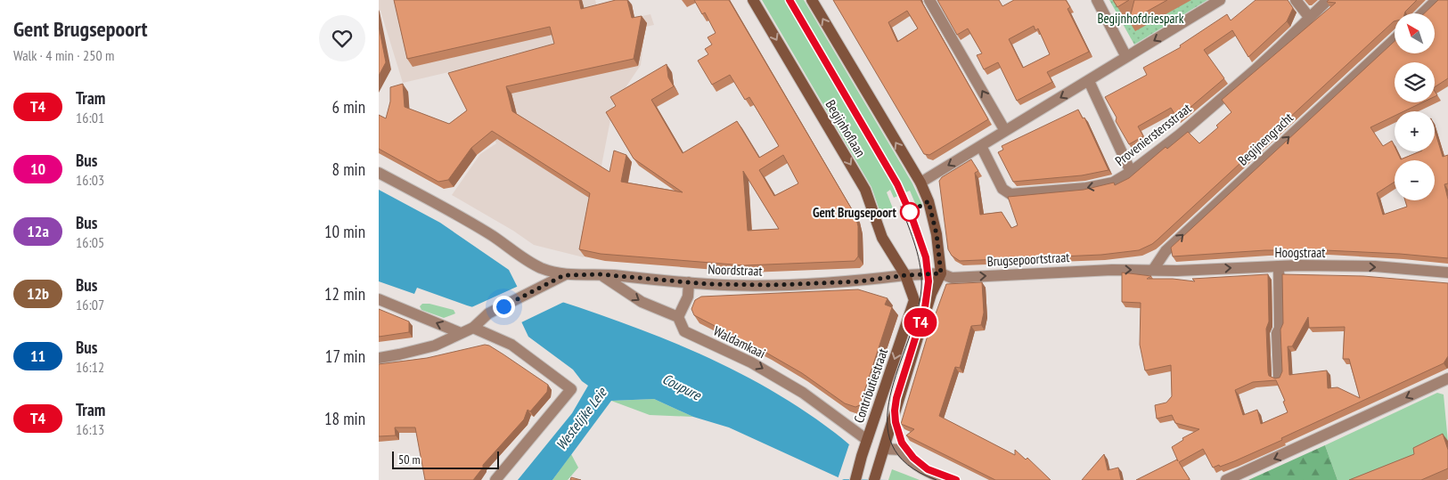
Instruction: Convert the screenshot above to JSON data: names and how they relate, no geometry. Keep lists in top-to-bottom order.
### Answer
{
  "streets": {
    "main road": ["Begijnhoflaan", "Contributiestraat"],
    "street": [
      "Provenierstersstraat",
      "Begijnengracht",
      "Hoogstraat",
      "Brugsepoortstraat",
      "Noordstraat",
      "Waldamkaai"
    ]
  },
  "crossings": [
    ["Begijnhoflaan", "Brugsepoortstraat"],
    ["Begijnhoflaan", "Noordstraat"],
    ["Begijnhoflaan", "Contributiestraat"],
    ["Begijnengracht", "Hoogstraat"],
    ["Begijnengracht", "Brugsepoortstraat"],
    ["Hoogstraat", "Brugsepoortstraat"],
    ["Brugsepoortstraat", "Noordstraat"],
    ["Brugsepoortstraat", "Contributiestraat"],
    ["Noordstraat", "Contributiestraat"],
    ["Waldamkaai", "Contributiestraat"]
  ],
  "one_way": [
    "Begijnengracht",
    "Hoogstraat",
    "Brugsepoortstraat",
    "Waldamkaai"
  ],
  "water": ["Coupure", "Westelijke Leie"],
  "parks": ["Begijnhofdriespark"],
  "places": ["Gent Brugsepoort"],
  "lines": ["tram line T4"],
  "scale_bar": "50 m",
  "north": "top left",
  "page": {
    "heading": ["Gent Brugsepoort", "Walk · 4 min · 250 m"],
    "on_map": "T4",
    "map_buttons": ["+", "−"],
    "list": [
      {
        "mark": "T4",
        "name": "Tram",
        "note": "16:01",
        "value": "6 min"
      },
      {
        "mark": "10",
        "name": "Bus",
        "note": "16:03",
        "value": "8 min"
      },
      {
        "mark": "12a",
        "name": "Bus",
        "note": "16:05",
        "value": "10 min"
      },
      {
        "mark": "12b",
        "name": "Bus",
        "note": "16:07",
        "value": "12 min"
      },
      {
        "mark": "11",
        "name": "Bus",
        "note": "16:12",
        "value": "17 min"
      },
      {
        "mark": "T4",
        "name": "Tram",
        "note": "16:13",
        "value": "18 min"
      }
    ],
    "scale": "50 m"
  }
}
